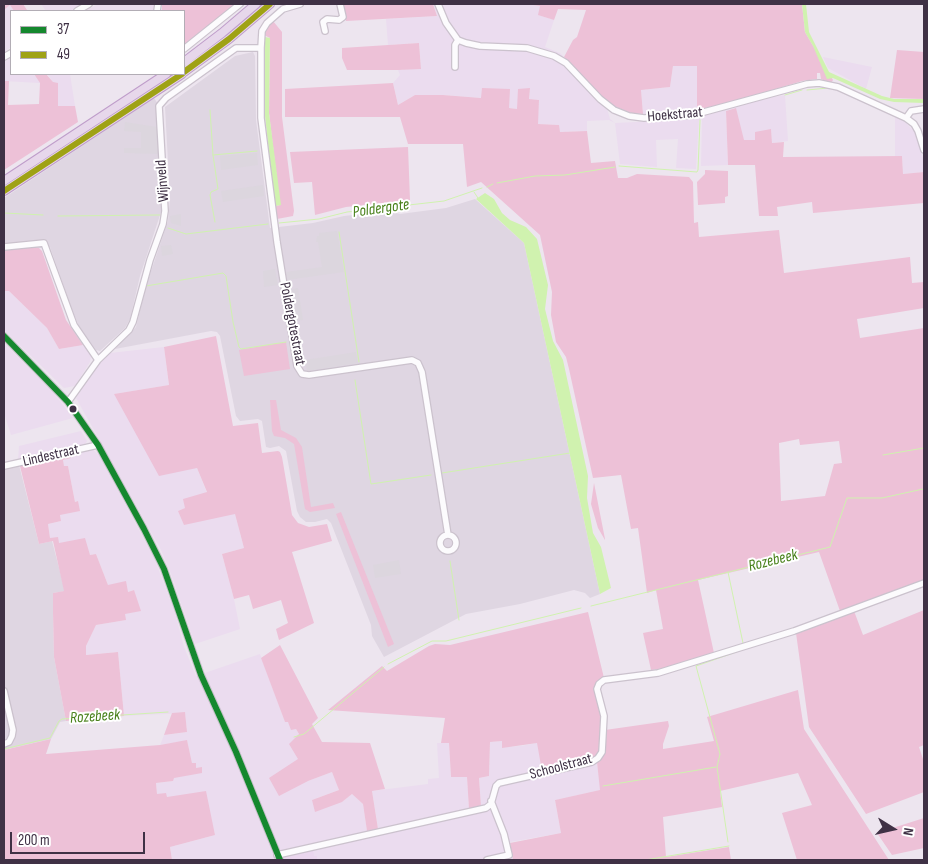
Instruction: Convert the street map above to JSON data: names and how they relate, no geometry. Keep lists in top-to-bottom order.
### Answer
{
  "streets": {
    "street": [
      "Hoekstraat",
      "Wijnveld",
      "Poldergotestraat",
      "Lindestraat",
      "Schoolstraat"
    ]
  },
  "crossings": [
    ["Wijnveld", "Poldergotestraat"]
  ],
  "water": ["Poldergote", "Rozebeek"],
  "lines": ["transit line 49", "transit line 37"],
  "legend": ["37", "49"],
  "scale_bar": "200 m",
  "north": "right"
}
